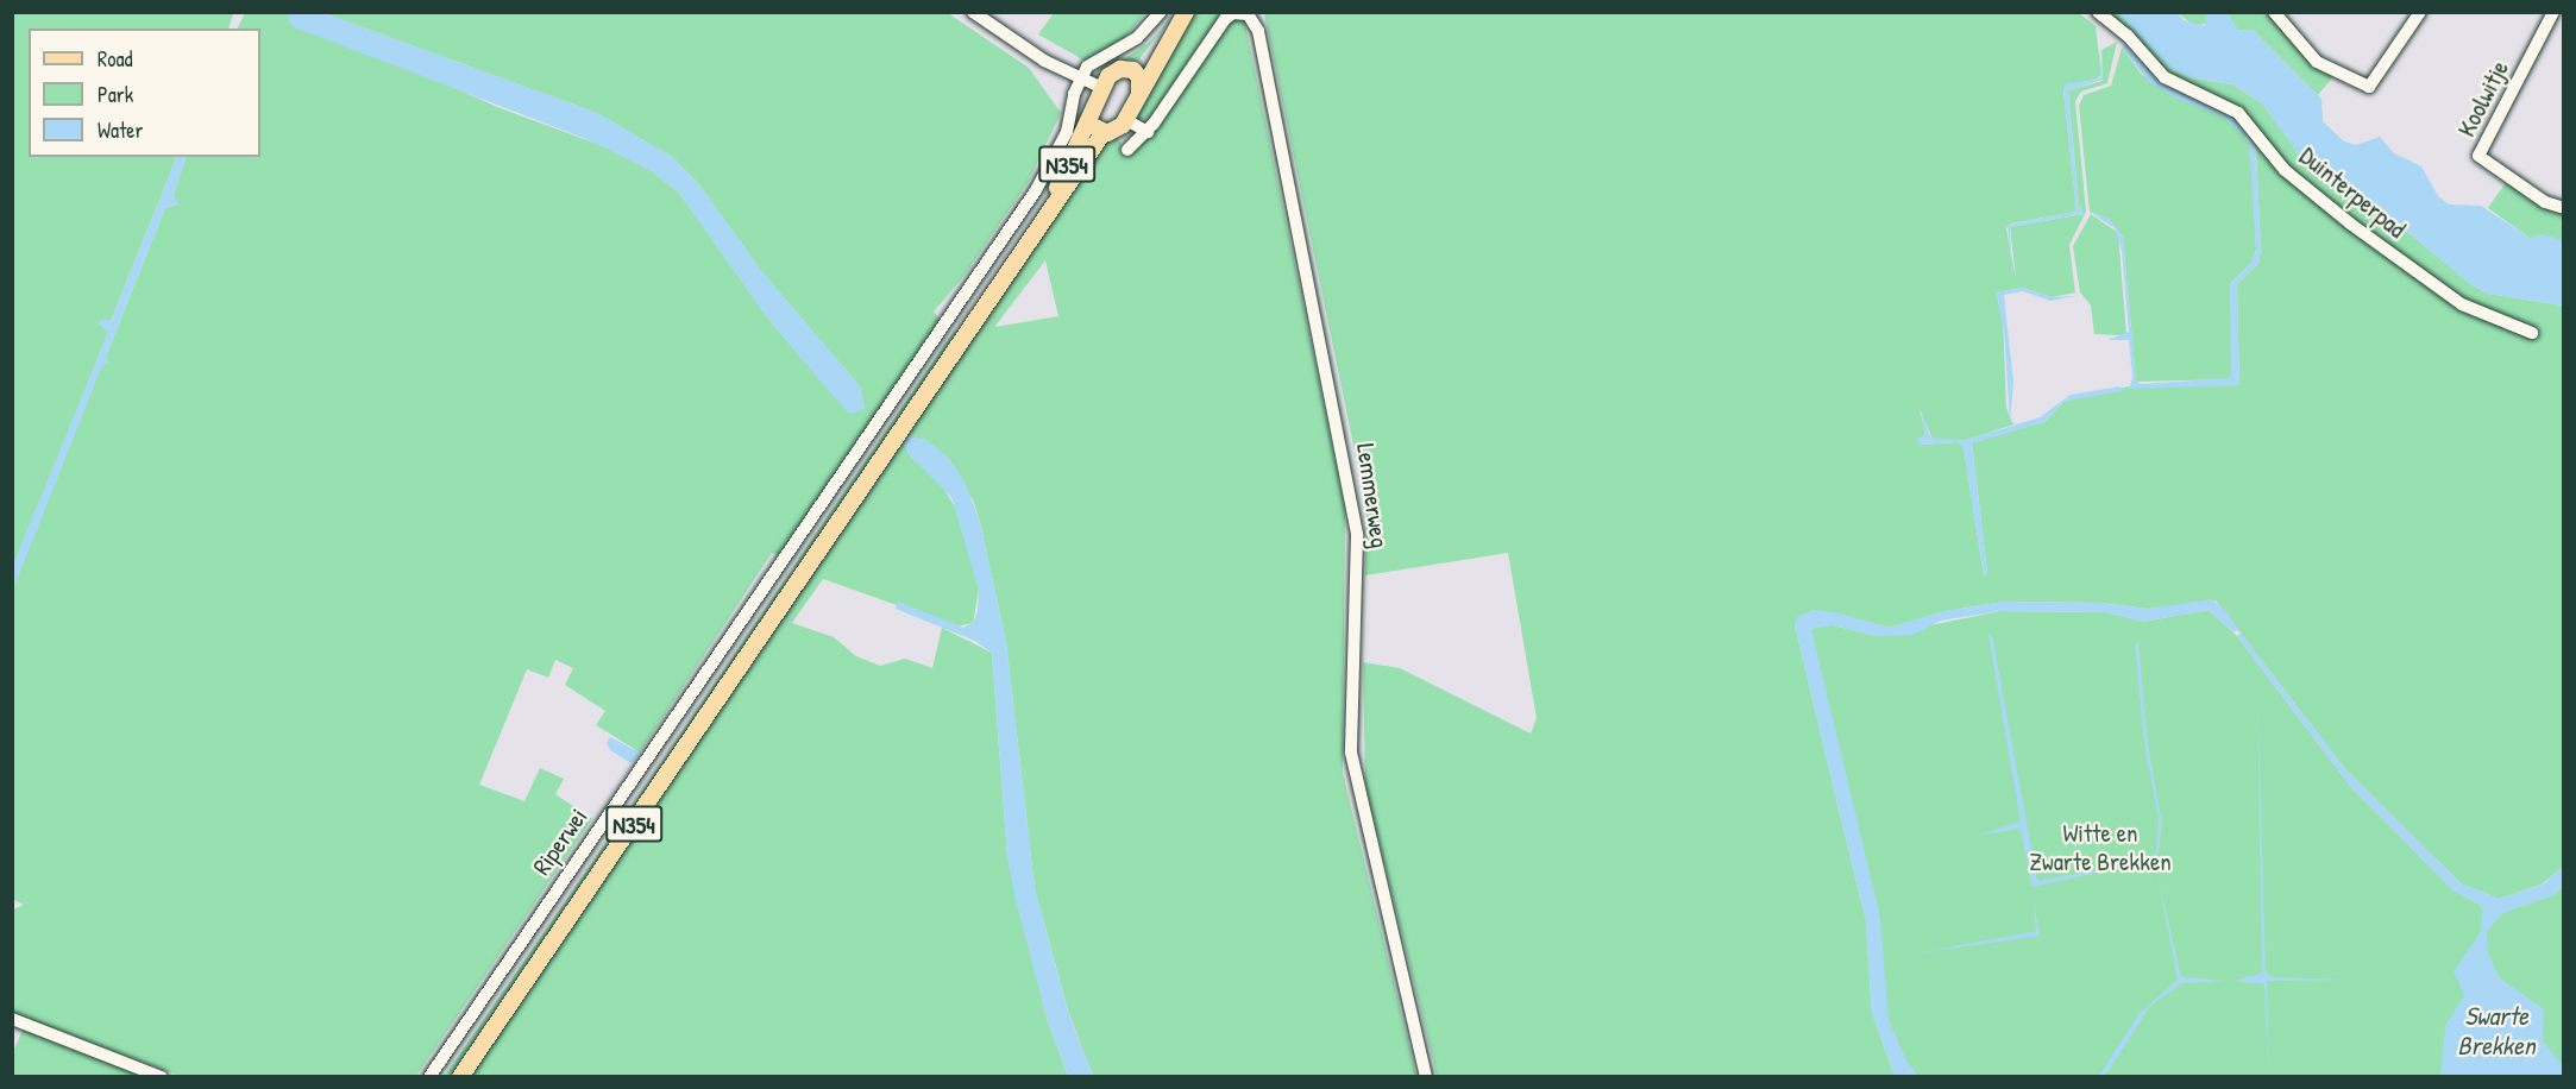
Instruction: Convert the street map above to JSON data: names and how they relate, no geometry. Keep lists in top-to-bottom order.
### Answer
{
  "streets": {
    "main road": ["N354", "Riperwei"],
    "street": ["Koolwitje", "Duinterperpad", "Lemmerweg"]
  },
  "crossings": [
    ["N354", "Riperwei"]
  ],
  "water": ["Swarte Brekken"],
  "parks": ["Witte en Zwarte Brekken"],
  "legend": ["Road", "Park", "Water"]
}
